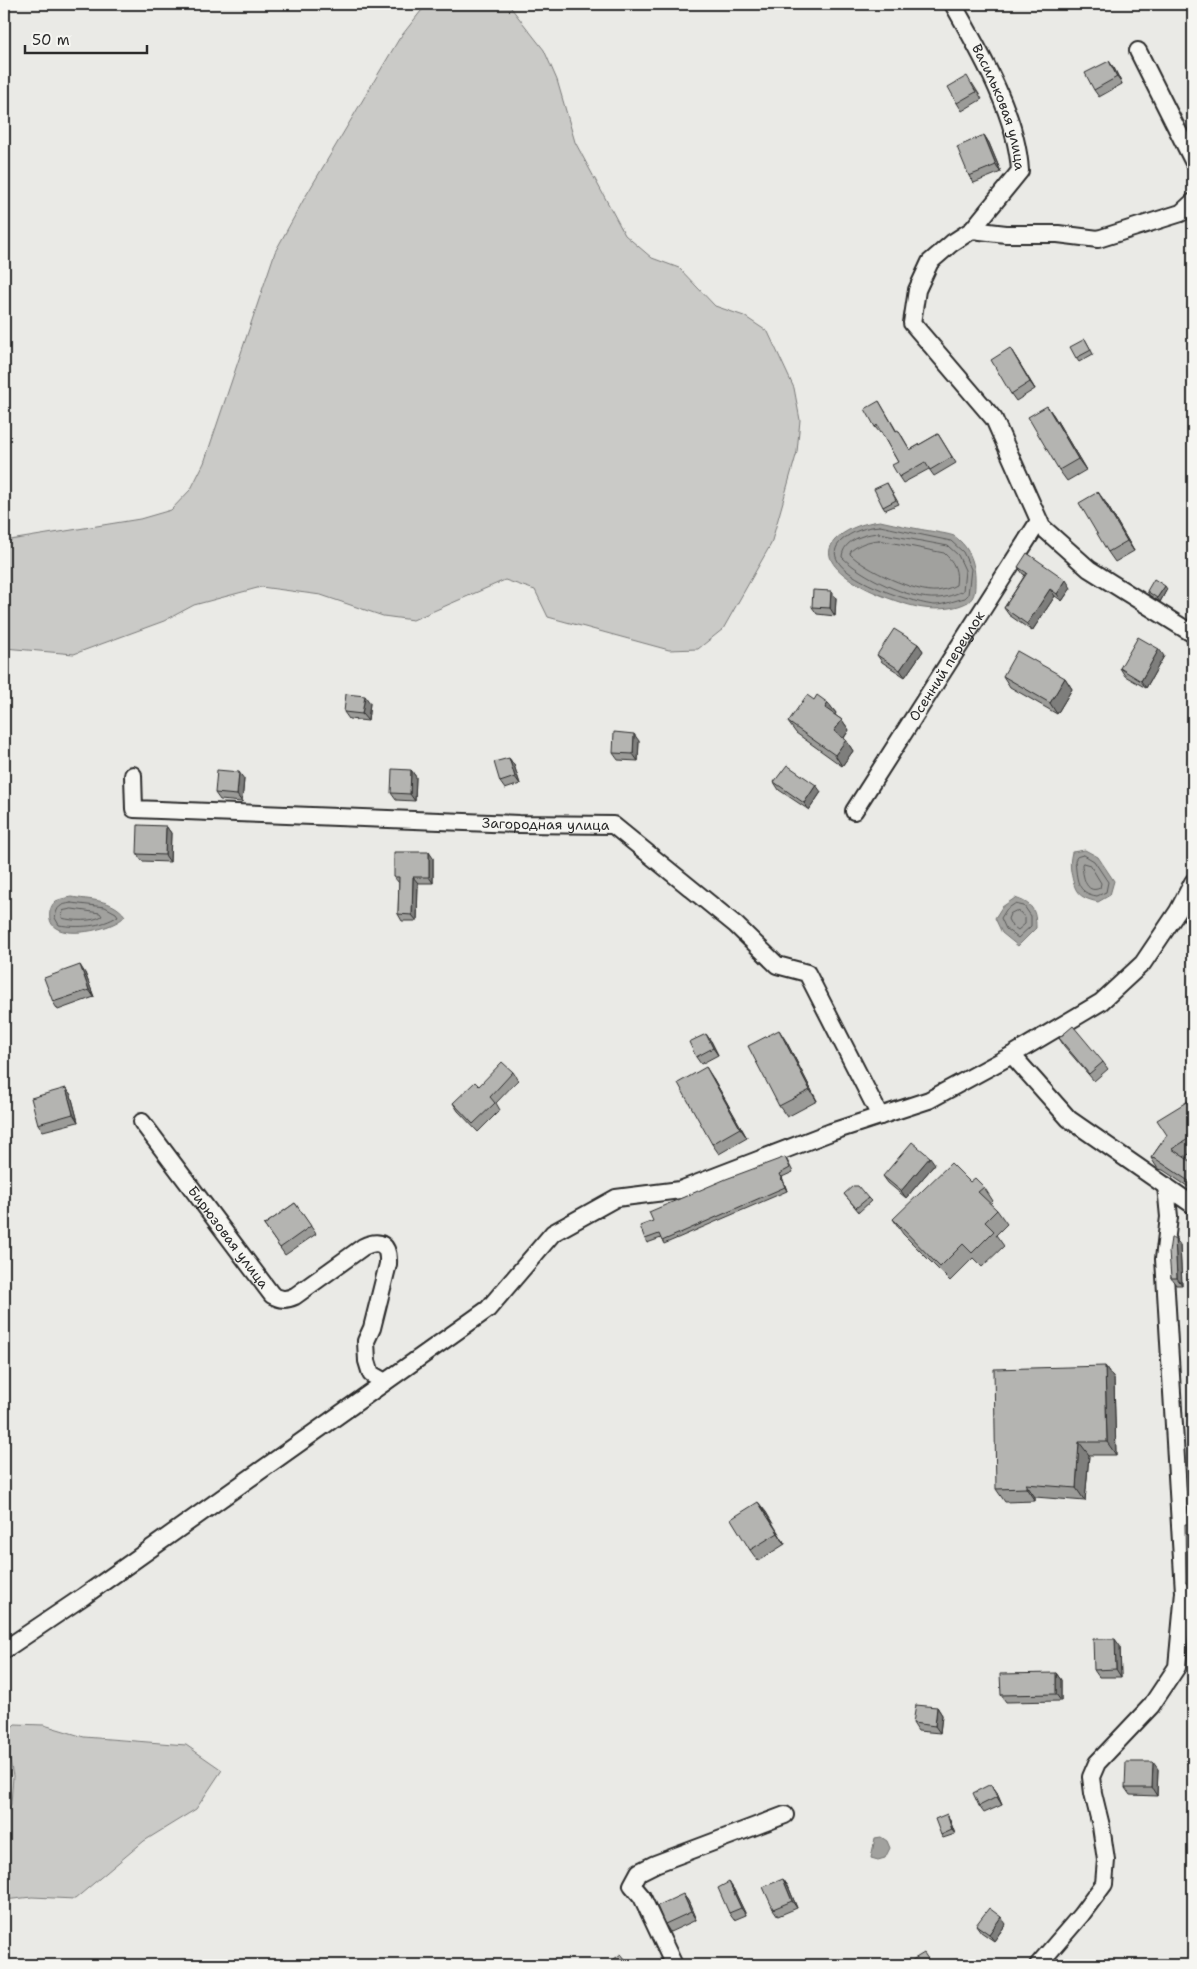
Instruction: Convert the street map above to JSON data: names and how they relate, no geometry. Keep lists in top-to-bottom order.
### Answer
{
  "streets": {
    "street": [
      "Васильковая улица",
      "Осенний переулок",
      "Загородная улица",
      "Бирюзовая улица"
    ]
  },
  "crossings": [
    ["Васильковая улица", "Осенний переулок"]
  ],
  "scale_bar": "50 m"
}
